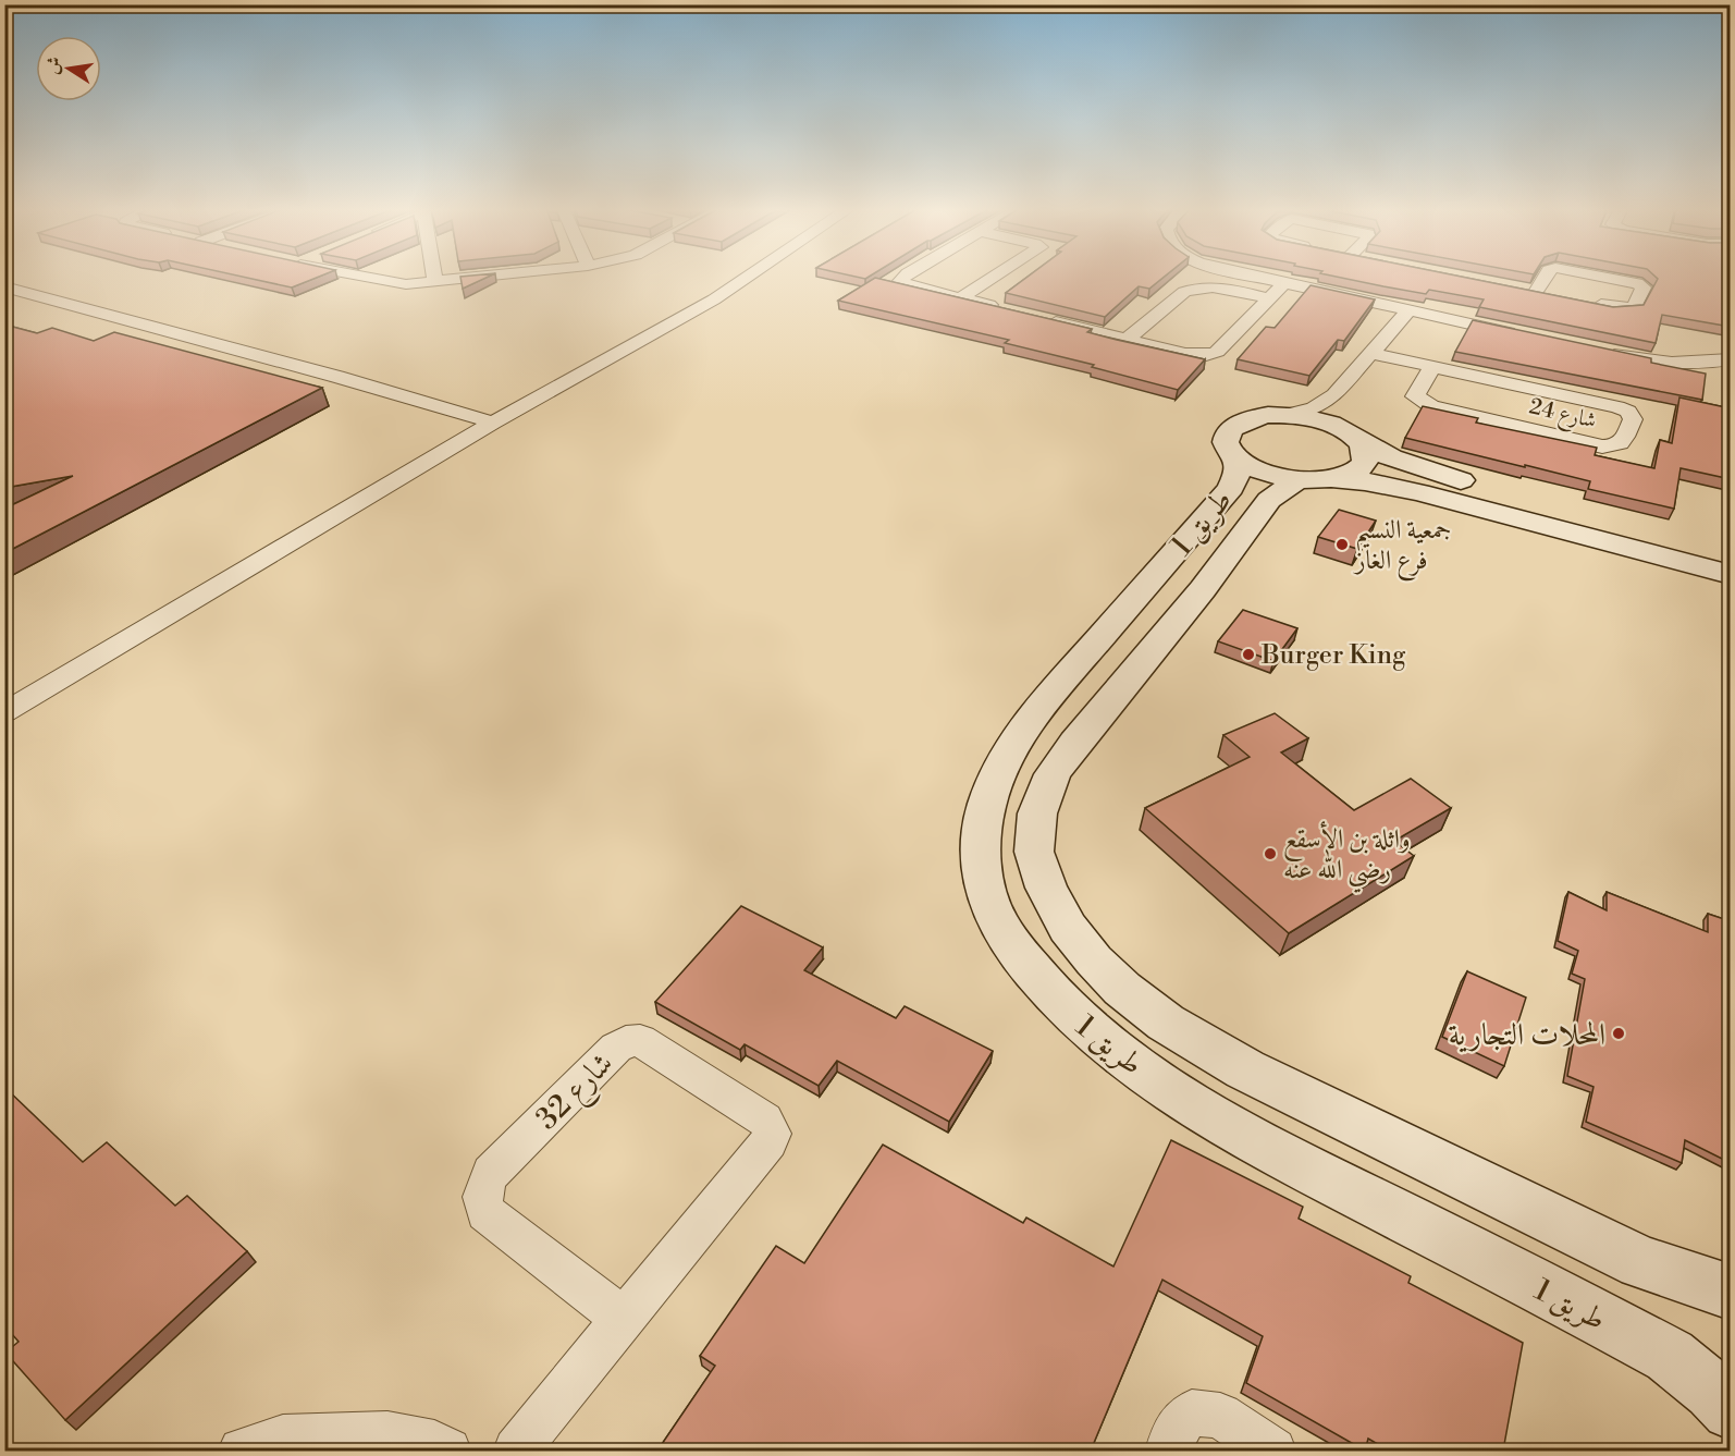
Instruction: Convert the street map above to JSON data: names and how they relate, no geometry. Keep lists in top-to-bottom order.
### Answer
{
  "streets": {
    "street": ["شارع 24", "طريق 1", "شارع 32"]
  },
  "places": [
    "جمعية النسيم فرع الغاز",
    "Burger King",
    "واثلة بن الأسقع رضي الله عنه",
    "المحلات التجارية"
  ],
  "north": "left"
}
